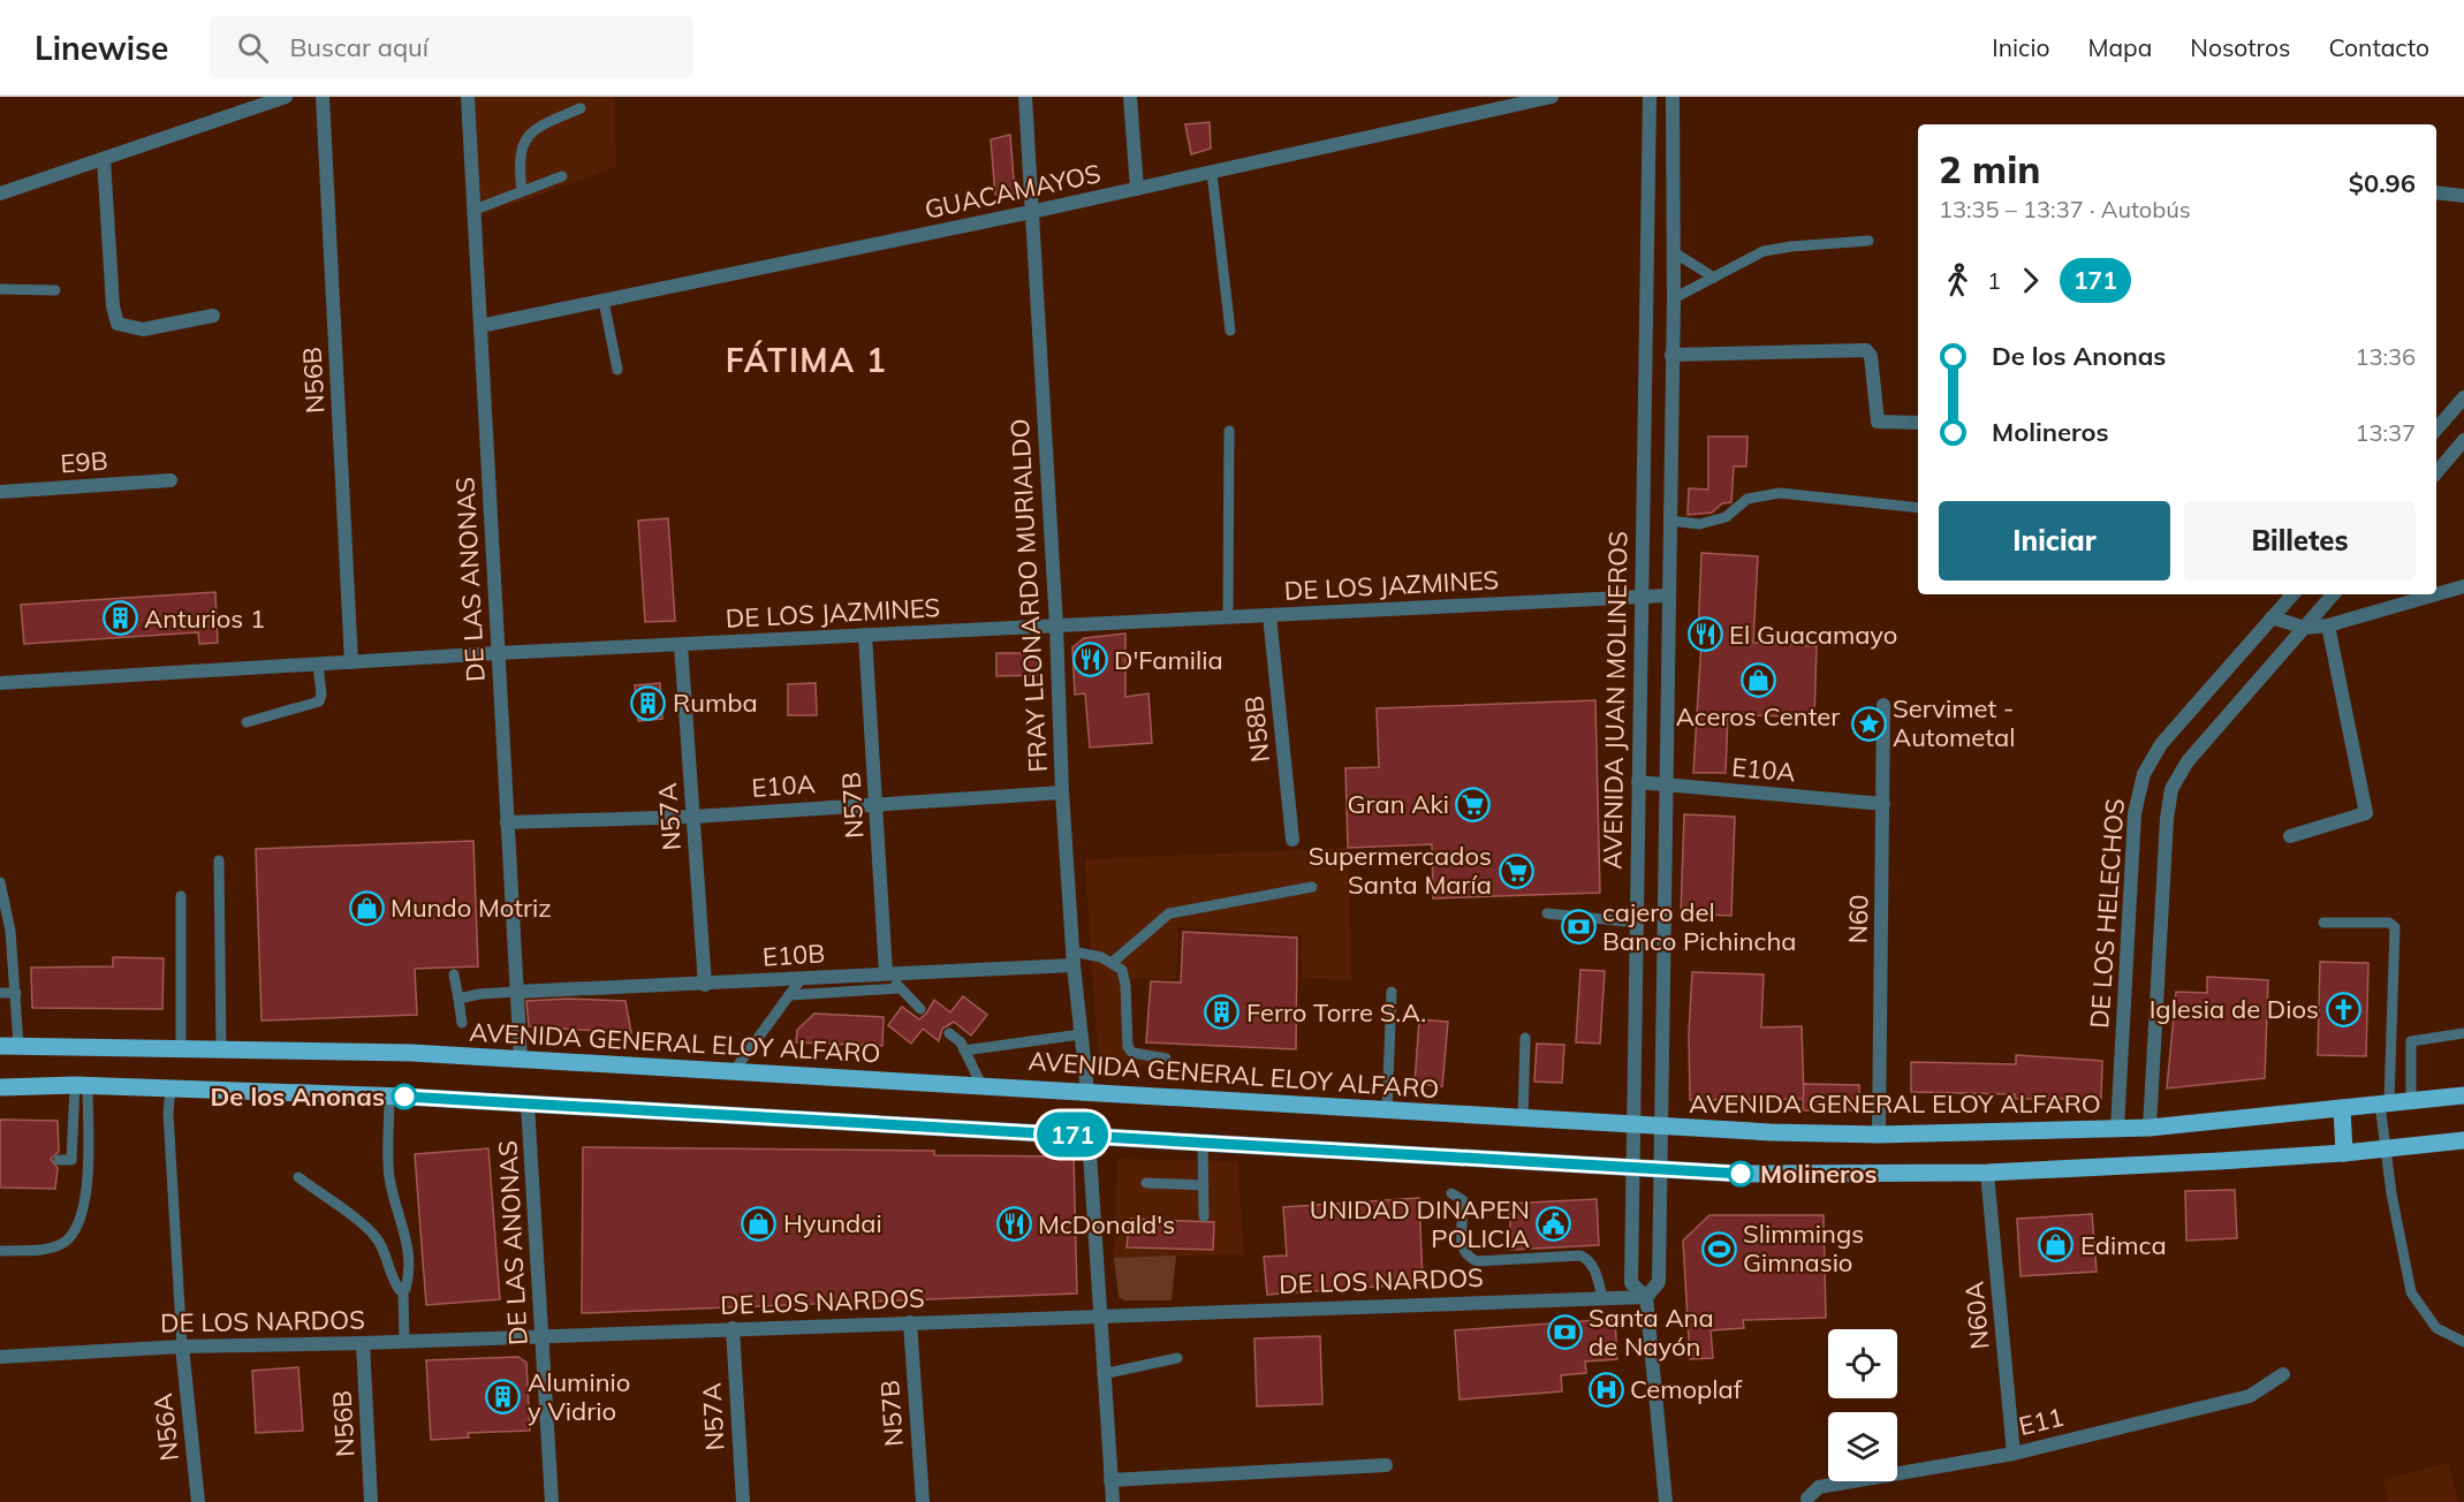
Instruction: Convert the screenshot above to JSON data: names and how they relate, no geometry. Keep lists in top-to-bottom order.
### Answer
{
  "streets": {
    "main road": ["AVENIDA GENERAL ELOY ALFARO"],
    "street": [
      "GUACAMAYOS",
      "N56B",
      "E9B",
      "DE LAS ANONAS",
      "DE LOS JAZMINES",
      "FRAY LEONARDO MURIALDO",
      "AVENIDA JUAN MOLINEROS",
      "N58B",
      "E10A",
      "N57B",
      "N57A",
      "DE LOS HELECHOS",
      "N60",
      "E10B",
      "DE LOS NARDOS",
      "N60A",
      "E11",
      "N56A"
    ]
  },
  "crossings": [
    ["GUACAMAYOS", "DE LAS ANONAS"],
    ["GUACAMAYOS", "FRAY LEONARDO MURIALDO"],
    ["N56B", "DE LOS JAZMINES"],
    ["N56B", "DE LOS NARDOS"],
    ["DE LAS ANONAS", "DE LOS JAZMINES"],
    ["DE LAS ANONAS", "E10A"],
    ["DE LAS ANONAS", "E10B"],
    ["DE LAS ANONAS", "AVENIDA GENERAL ELOY ALFARO"],
    ["DE LAS ANONAS", "DE LOS NARDOS"],
    ["DE LOS JAZMINES", "FRAY LEONARDO MURIALDO"],
    ["DE LOS JAZMINES", "AVENIDA JUAN MOLINEROS"],
    ["DE LOS JAZMINES", "N58B"],
    ["DE LOS JAZMINES", "N57B"],
    ["DE LOS JAZMINES", "N57A"],
    ["FRAY LEONARDO MURIALDO", "E10A"],
    ["FRAY LEONARDO MURIALDO", "E10B"],
    ["FRAY LEONARDO MURIALDO", "AVENIDA GENERAL ELOY ALFARO"],
    ["AVENIDA JUAN MOLINEROS", "E10A"],
    ["AVENIDA JUAN MOLINEROS", "AVENIDA GENERAL ELOY ALFARO"],
    ["AVENIDA JUAN MOLINEROS", "DE LOS NARDOS"],
    ["E10A", "N57B"],
    ["E10A", "N57A"],
    ["E10A", "N60"],
    ["N57B", "E10B"],
    ["N57B", "DE LOS NARDOS"],
    ["N57A", "E10B"],
    ["N57A", "DE LOS NARDOS"],
    ["DE LOS HELECHOS", "AVENIDA GENERAL ELOY ALFARO"],
    ["N60", "AVENIDA GENERAL ELOY ALFARO"],
    ["DE LOS NARDOS", "N56A"],
    ["N60A", "E11"]
  ],
  "districts": ["FÁTIMA 1"],
  "places": {
    "building": [
      "Anturios 1",
      "Rumba",
      "Ferro Torre S.A.",
      "Aluminio y Vidrio"
    ],
    "restaurant": ["El Guacamayo", "D'Familia", "McDonald's"],
    "shop": [
      "Aceros Center",
      "Mundo Motriz",
      "Hyundai",
      "Edimca"
    ],
    "place": ["Servimet - Autometal"],
    "supermarket": ["Gran Aki", "Supermercados Santa María"],
    "bank": ["cajero del Banco Pichincha", "Santa Ana de Nayón"],
    "church": ["Iglesia de Dios"],
    "other": ["De los Anonas", "Molineros"],
    "public building": ["UNIDAD DINAPEN POLICIA"],
    "sports": ["Slimmings Gimnasio"],
    "hospital": ["Cemoplaf"]
  },
  "lines": ["bus line 171"],
  "page": {
    "header": "Linewise",
    "search": "Buscar aquí",
    "nav": [
      "Inicio",
      "Mapa",
      "Nosotros",
      "Contacto"
    ],
    "on_map": "171",
    "heading": ["2 min", "13:35 – 13:37 · Autobús", "$0.96"],
    "legs": ["1", "171"],
    "list": [
      {
        "name": "De los Anonas",
        "value": "13:36"
      },
      {
        "name": "Molineros",
        "value": "13:37"
      }
    ],
    "buttons": ["Iniciar", "Billetes"]
  }
}
